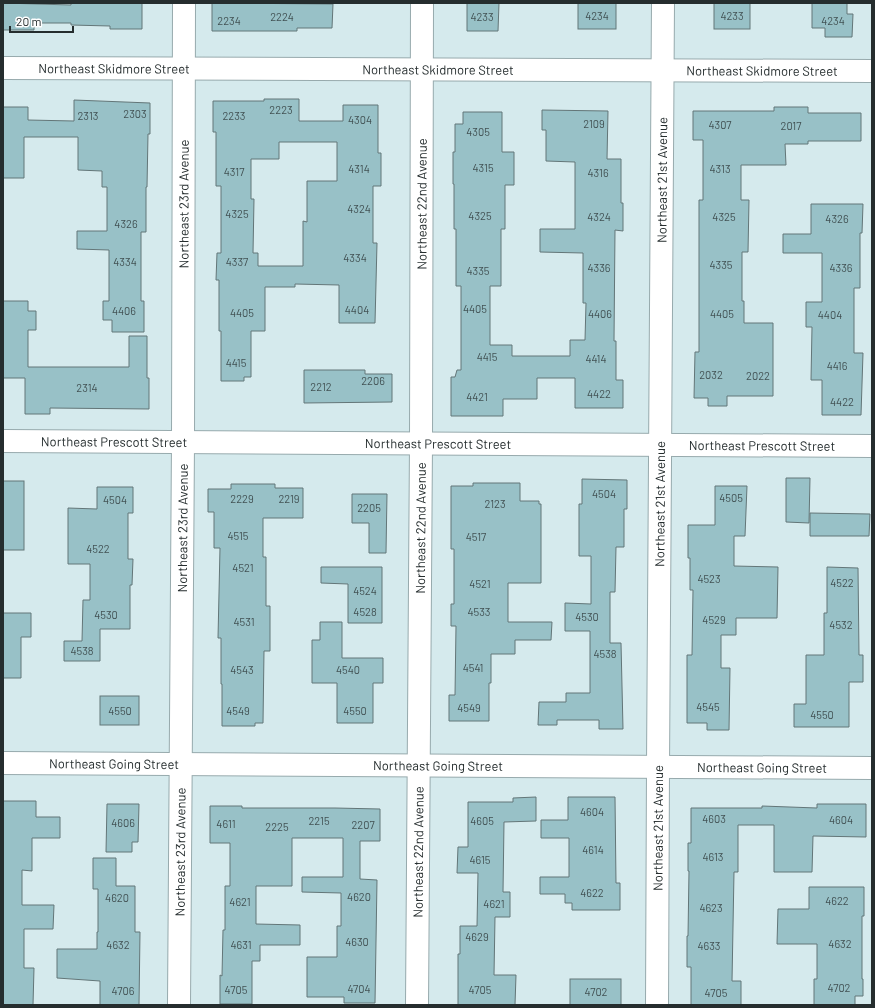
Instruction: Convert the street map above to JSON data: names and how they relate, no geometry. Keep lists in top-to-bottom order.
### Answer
{
  "streets": {
    "street": [
      "Northeast Skidmore Street",
      "Northeast 21st Avenue",
      "Northeast 23rd Avenue",
      "Northeast 22nd Avenue",
      "Northeast Prescott Street",
      "Northeast Going Street"
    ]
  },
  "crossings": [
    ["Northeast Skidmore Street", "Northeast 21st Avenue"],
    ["Northeast Skidmore Street", "Northeast 23rd Avenue"],
    ["Northeast Skidmore Street", "Northeast 22nd Avenue"],
    ["Northeast 21st Avenue", "Northeast Prescott Street"],
    ["Northeast 21st Avenue", "Northeast Going Street"],
    ["Northeast 23rd Avenue", "Northeast Prescott Street"],
    ["Northeast 23rd Avenue", "Northeast Going Street"],
    ["Northeast 22nd Avenue", "Northeast Prescott Street"],
    ["Northeast 22nd Avenue", "Northeast Going Street"]
  ],
  "house_numbers": [
    "4234",
    "4233",
    "2224",
    "4233",
    "2234",
    "4234",
    "2223",
    "2303",
    "2313",
    "2233",
    "4304",
    "2109",
    "4307",
    "2017",
    "4305",
    "4315",
    "4314",
    "4313",
    "4317",
    "4316",
    "4324",
    "4325",
    "4325",
    "4324",
    "4325",
    "4326",
    "4326",
    "4334",
    "4334",
    "4337",
    "4335",
    "4336",
    "4336",
    "4335",
    "4405",
    "4404",
    "4406",
    "4405",
    "4406",
    "4405",
    "4404",
    "4415",
    "4414",
    "4415",
    "4416",
    "2032",
    "2022",
    "2206",
    "2212",
    "2314",
    "4422",
    "4421",
    "4422",
    "4504",
    "4505",
    "2229",
    "2219",
    "4504",
    "2123",
    "2205",
    "4515",
    "4517",
    "4522",
    "4521",
    "4523",
    "4522",
    "4521",
    "4524",
    "4528",
    "4533",
    "4530",
    "4530",
    "4529",
    "4531",
    "4532",
    "4538",
    "4538",
    "4541",
    "4543",
    "4540",
    "4545",
    "4549",
    "4550",
    "4549",
    "4550",
    "4550",
    "4604",
    "4603",
    "4604",
    "2215",
    "4605",
    "4606",
    "4611",
    "2207",
    "2225",
    "4614",
    "4613",
    "4615",
    "4622",
    "4620",
    "4620",
    "4622",
    "4621",
    "4621",
    "4623",
    "4629",
    "4630",
    "4632",
    "4632",
    "4631",
    "4633",
    "4702",
    "4704",
    "4705",
    "4705",
    "4706",
    "4702",
    "4705"
  ],
  "scale_bar": "20 m"
}
